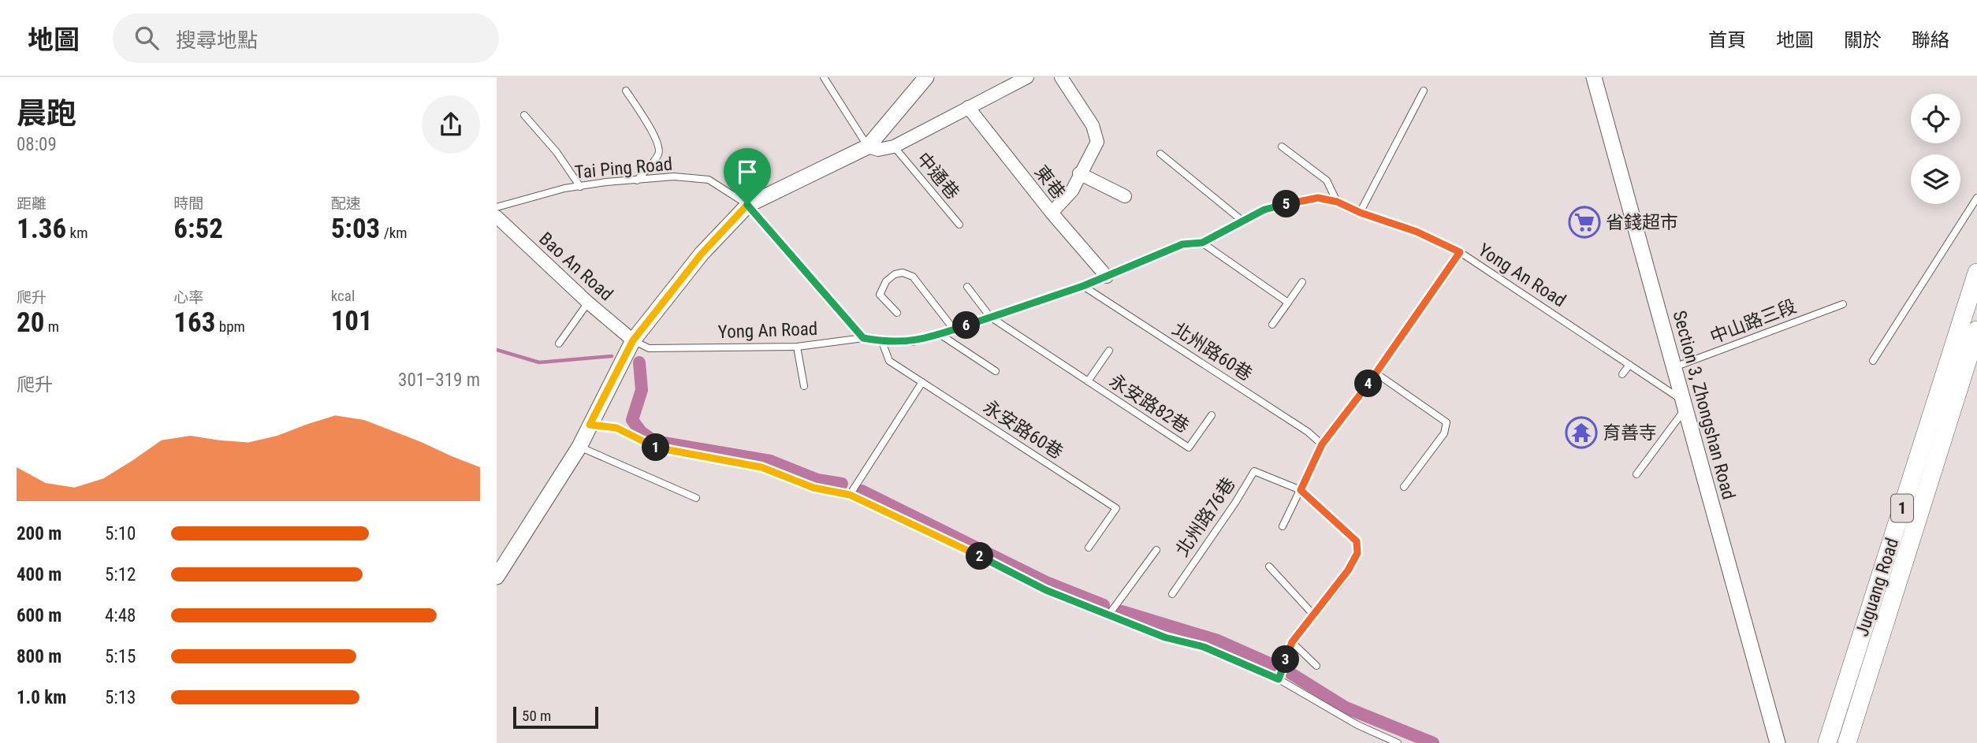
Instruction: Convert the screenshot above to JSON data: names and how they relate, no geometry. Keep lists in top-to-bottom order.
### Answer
{
  "streets": {
    "main road": ["1", "Juguang Road"],
    "street": ["東巷", "Bao An Road", "Section 3, Zhongshan Road"],
    "lane": [
      "Tai Ping Road",
      "中通巷",
      "Yong An Road",
      "中山路三段",
      "北州路60巷",
      "永安路82巷",
      "永安路60巷",
      "北州路76巷"
    ]
  },
  "crossings": [
    ["Tai Ping Road", "Yong An Road"],
    ["東巷", "Yong An Road"],
    ["Bao An Road", "Yong An Road"],
    ["Yong An Road", "北州路60巷"],
    ["Yong An Road", "永安路82巷"],
    ["Yong An Road", "Section 3, Zhongshan Road"],
    ["Yong An Road", "永安路60巷"],
    ["中山路三段", "Section 3, Zhongshan Road"]
  ],
  "places": {
    "supermarket": ["省錢超市"],
    "temple": ["育善寺"]
  },
  "scale_bar": "50 m",
  "page": {
    "header": "地圖",
    "search": "搜尋地點",
    "nav": [
      "首頁",
      "地圖",
      "關於",
      "聯絡"
    ],
    "heading": ["晨跑", "08:09"],
    "stats": [
      ["距離", "1.36 km"],
      ["時間", "6:52"],
      ["配速", "5:03 /km"],
      ["爬升", "20 m"],
      ["心率", "163 bpm"],
      ["kcal", "101"]
    ],
    "pins": [
      "5",
      "6",
      "4",
      "1",
      "2",
      "3"
    ],
    "chart": ["爬升", "301–319 m"],
    "list": [
      {
        "name": "200 m",
        "note": "5:10"
      },
      {
        "name": "400 m",
        "note": "5:12"
      },
      {
        "name": "600 m",
        "note": "4:48"
      },
      {
        "name": "800 m",
        "note": "5:15"
      },
      {
        "name": "1.0 km",
        "note": "5:13"
      }
    ],
    "scale": "50 m"
  }
}
